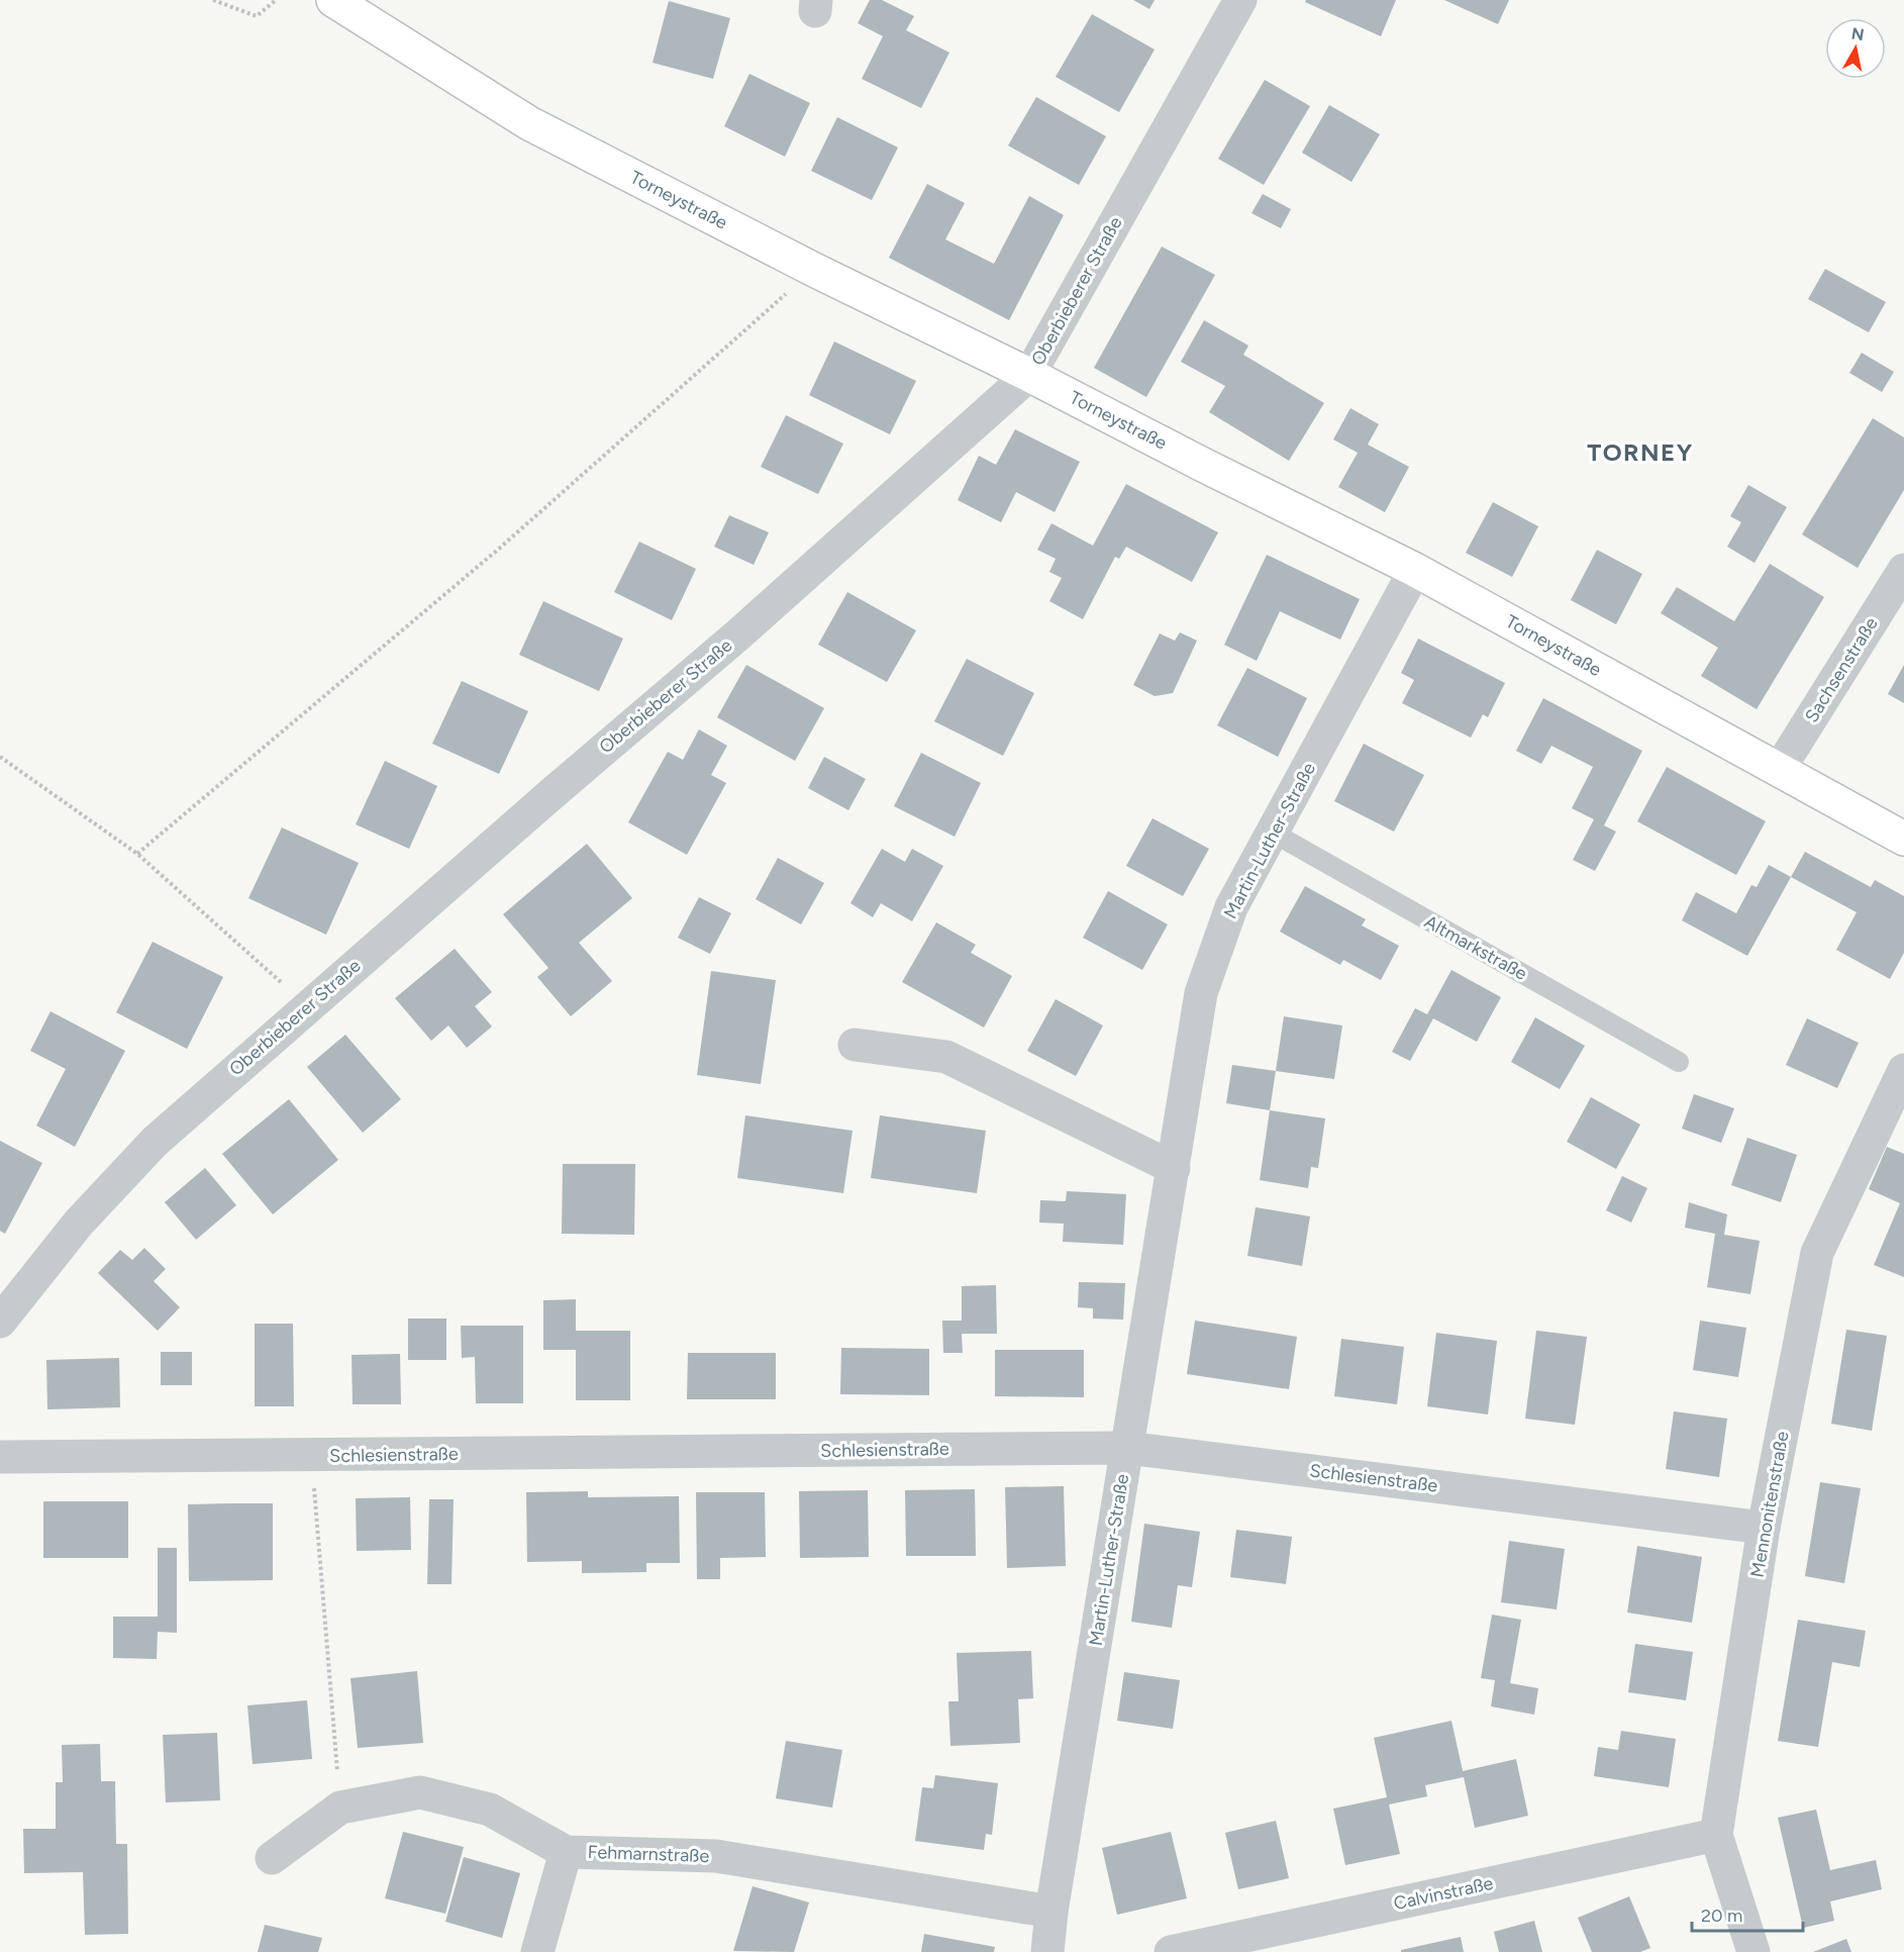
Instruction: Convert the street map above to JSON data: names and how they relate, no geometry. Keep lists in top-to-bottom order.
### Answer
{
  "streets": {
    "street": [
      "Torneystraße",
      "Oberbieberer Straße",
      "Sachsenstraße",
      "Martin-Luther-Straße",
      "Schlesienstraße",
      "Mennonitenstraße",
      "Fehmarnstraße",
      "Calvinstraße"
    ],
    "lane": ["Altmarkstraße"]
  },
  "crossings": [
    ["Torneystraße", "Oberbieberer Straße"],
    ["Torneystraße", "Sachsenstraße"],
    ["Torneystraße", "Martin-Luther-Straße"],
    ["Martin-Luther-Straße", "Altmarkstraße"],
    ["Martin-Luther-Straße", "Schlesienstraße"],
    ["Martin-Luther-Straße", "Fehmarnstraße"],
    ["Schlesienstraße", "Mennonitenstraße"],
    ["Mennonitenstraße", "Calvinstraße"]
  ],
  "districts": ["TORNEY"],
  "scale_bar": "20 m",
  "north": "top"
}
